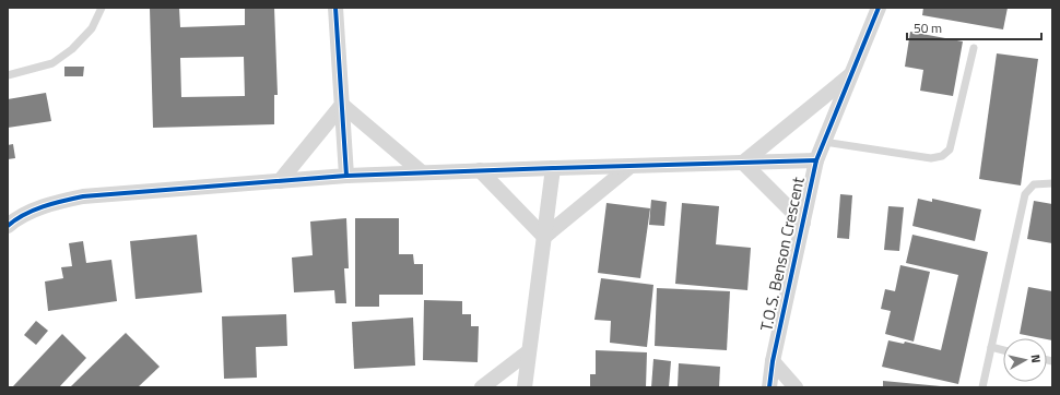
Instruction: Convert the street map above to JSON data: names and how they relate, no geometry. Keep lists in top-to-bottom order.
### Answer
{
  "streets": {
    "street": ["T.O.S. Benson Crescent"]
  },
  "scale_bar": "50 m",
  "north": "right"
}
